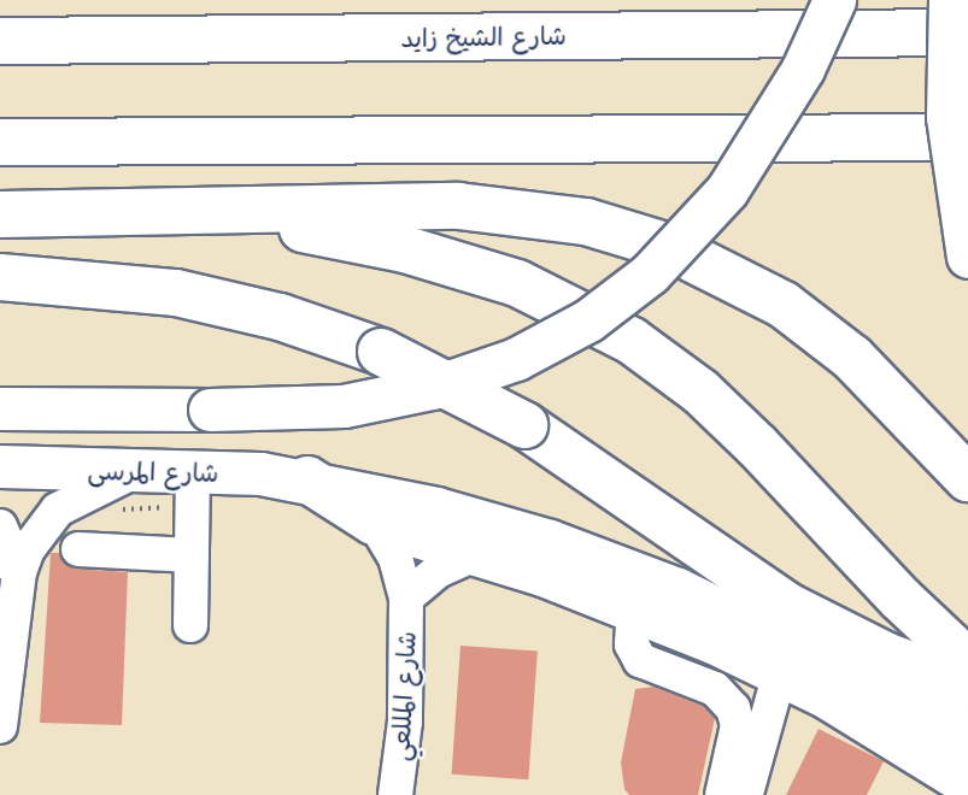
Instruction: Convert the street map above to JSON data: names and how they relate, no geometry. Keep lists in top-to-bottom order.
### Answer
{
  "streets": {
    "highway": ["شارع الشيخ زايد"],
    "main road": ["شارع المرسى"],
    "street": ["شارع المللعي"]
  }
}
